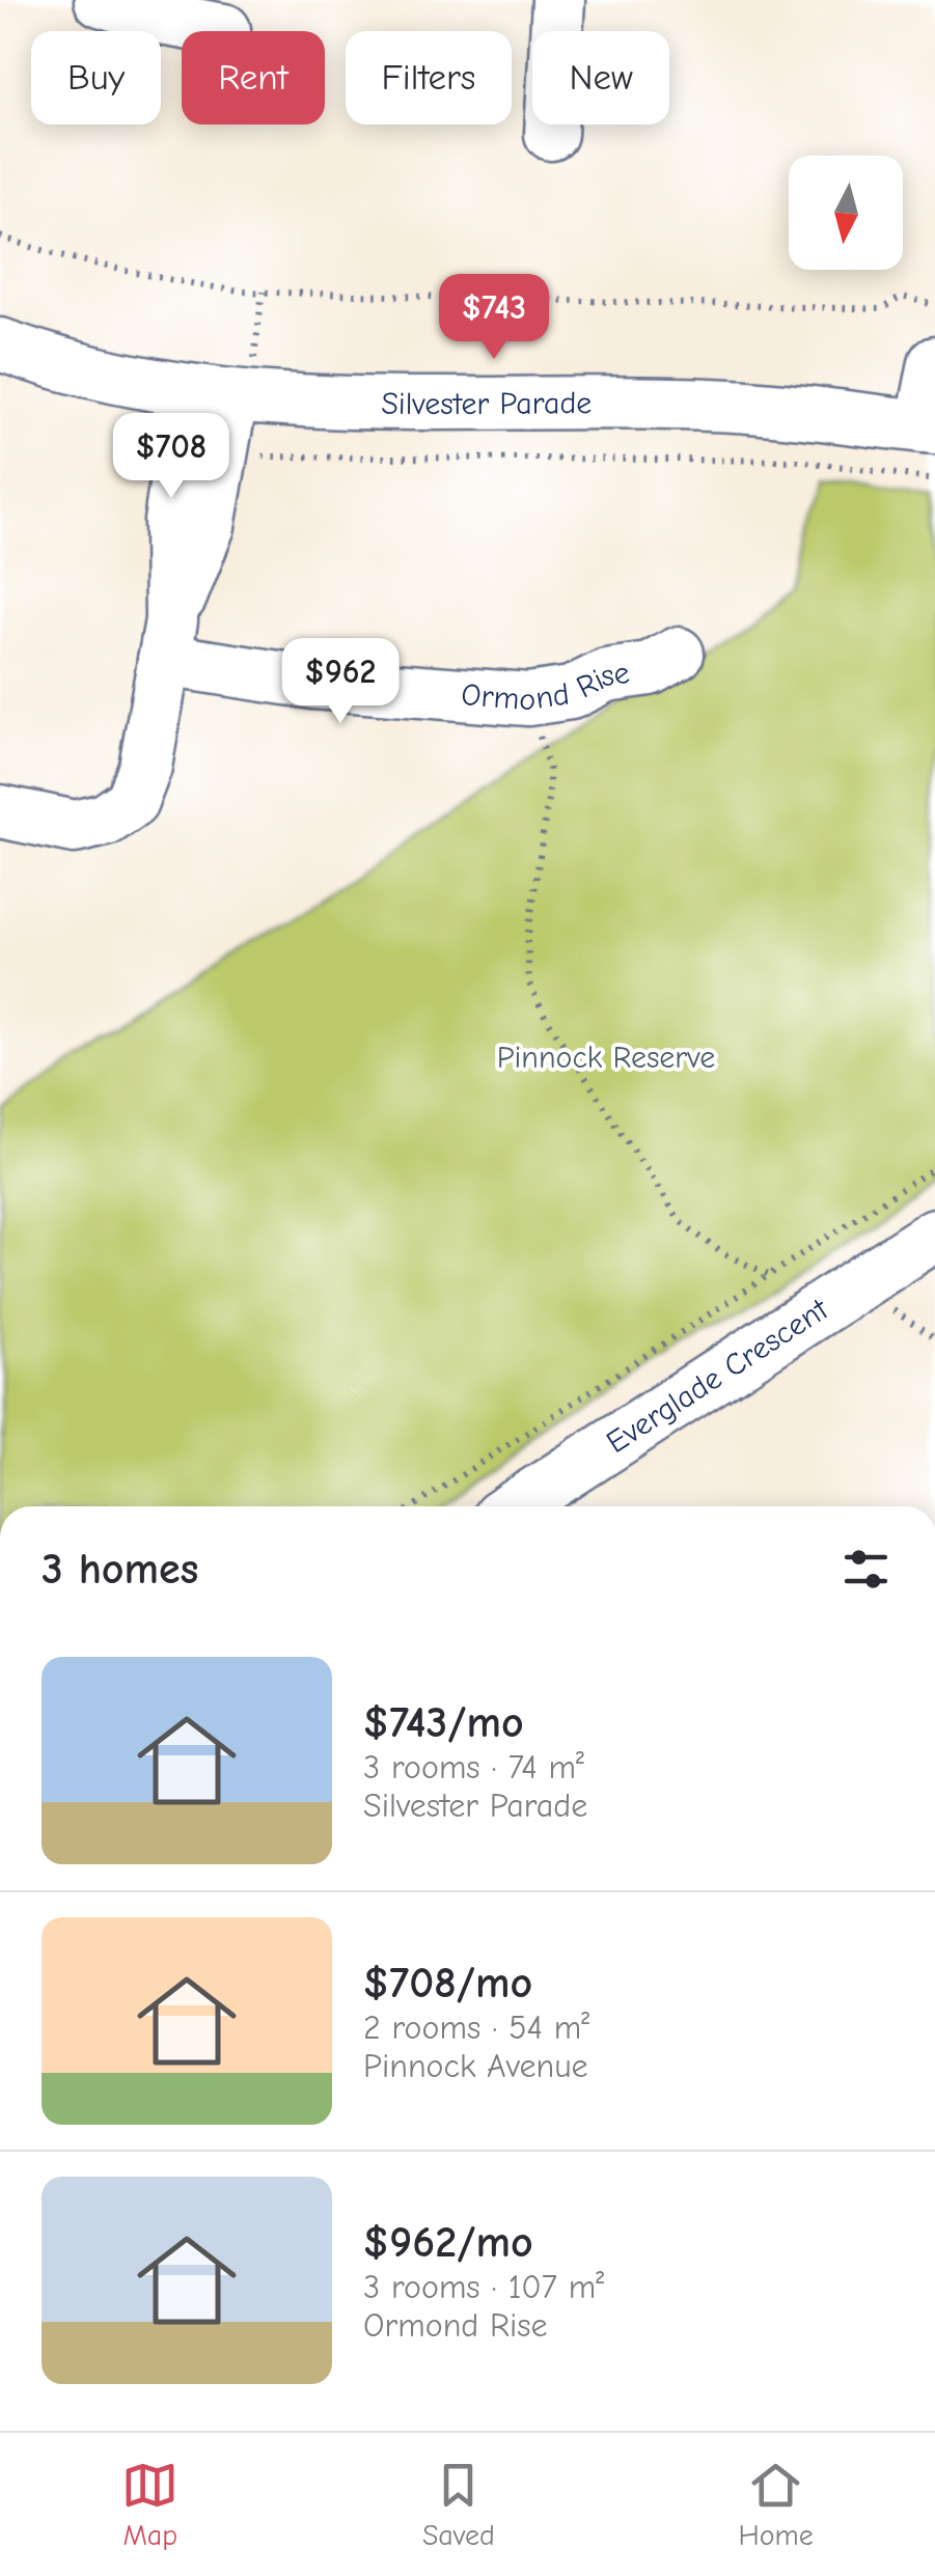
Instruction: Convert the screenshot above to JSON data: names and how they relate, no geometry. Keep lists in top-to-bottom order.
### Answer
{
  "streets": {
    "street": ["Silvester Parade", "Ormond Rise", "Everglade Crescent"]
  },
  "parks": ["Pinnock Reserve"],
  "north": "bottom",
  "page": {
    "chip": [
      "Buy",
      "Rent",
      "Filters",
      "New"
    ],
    "price": ["$743", "$708", "$962"],
    "heading": "3 homes",
    "list": [
      {
        "name": "$743/mo",
        "note": "3 rooms · 74 m² · Silvester Parade"
      },
      {
        "name": "$708/mo",
        "note": "2 rooms · 54 m² · Pinnock Avenue"
      },
      {
        "name": "$962/mo",
        "note": "3 rooms · 107 m² · Ormond Rise"
      }
    ],
    "tabs": ["Map", "Saved", "Home"]
  }
}
